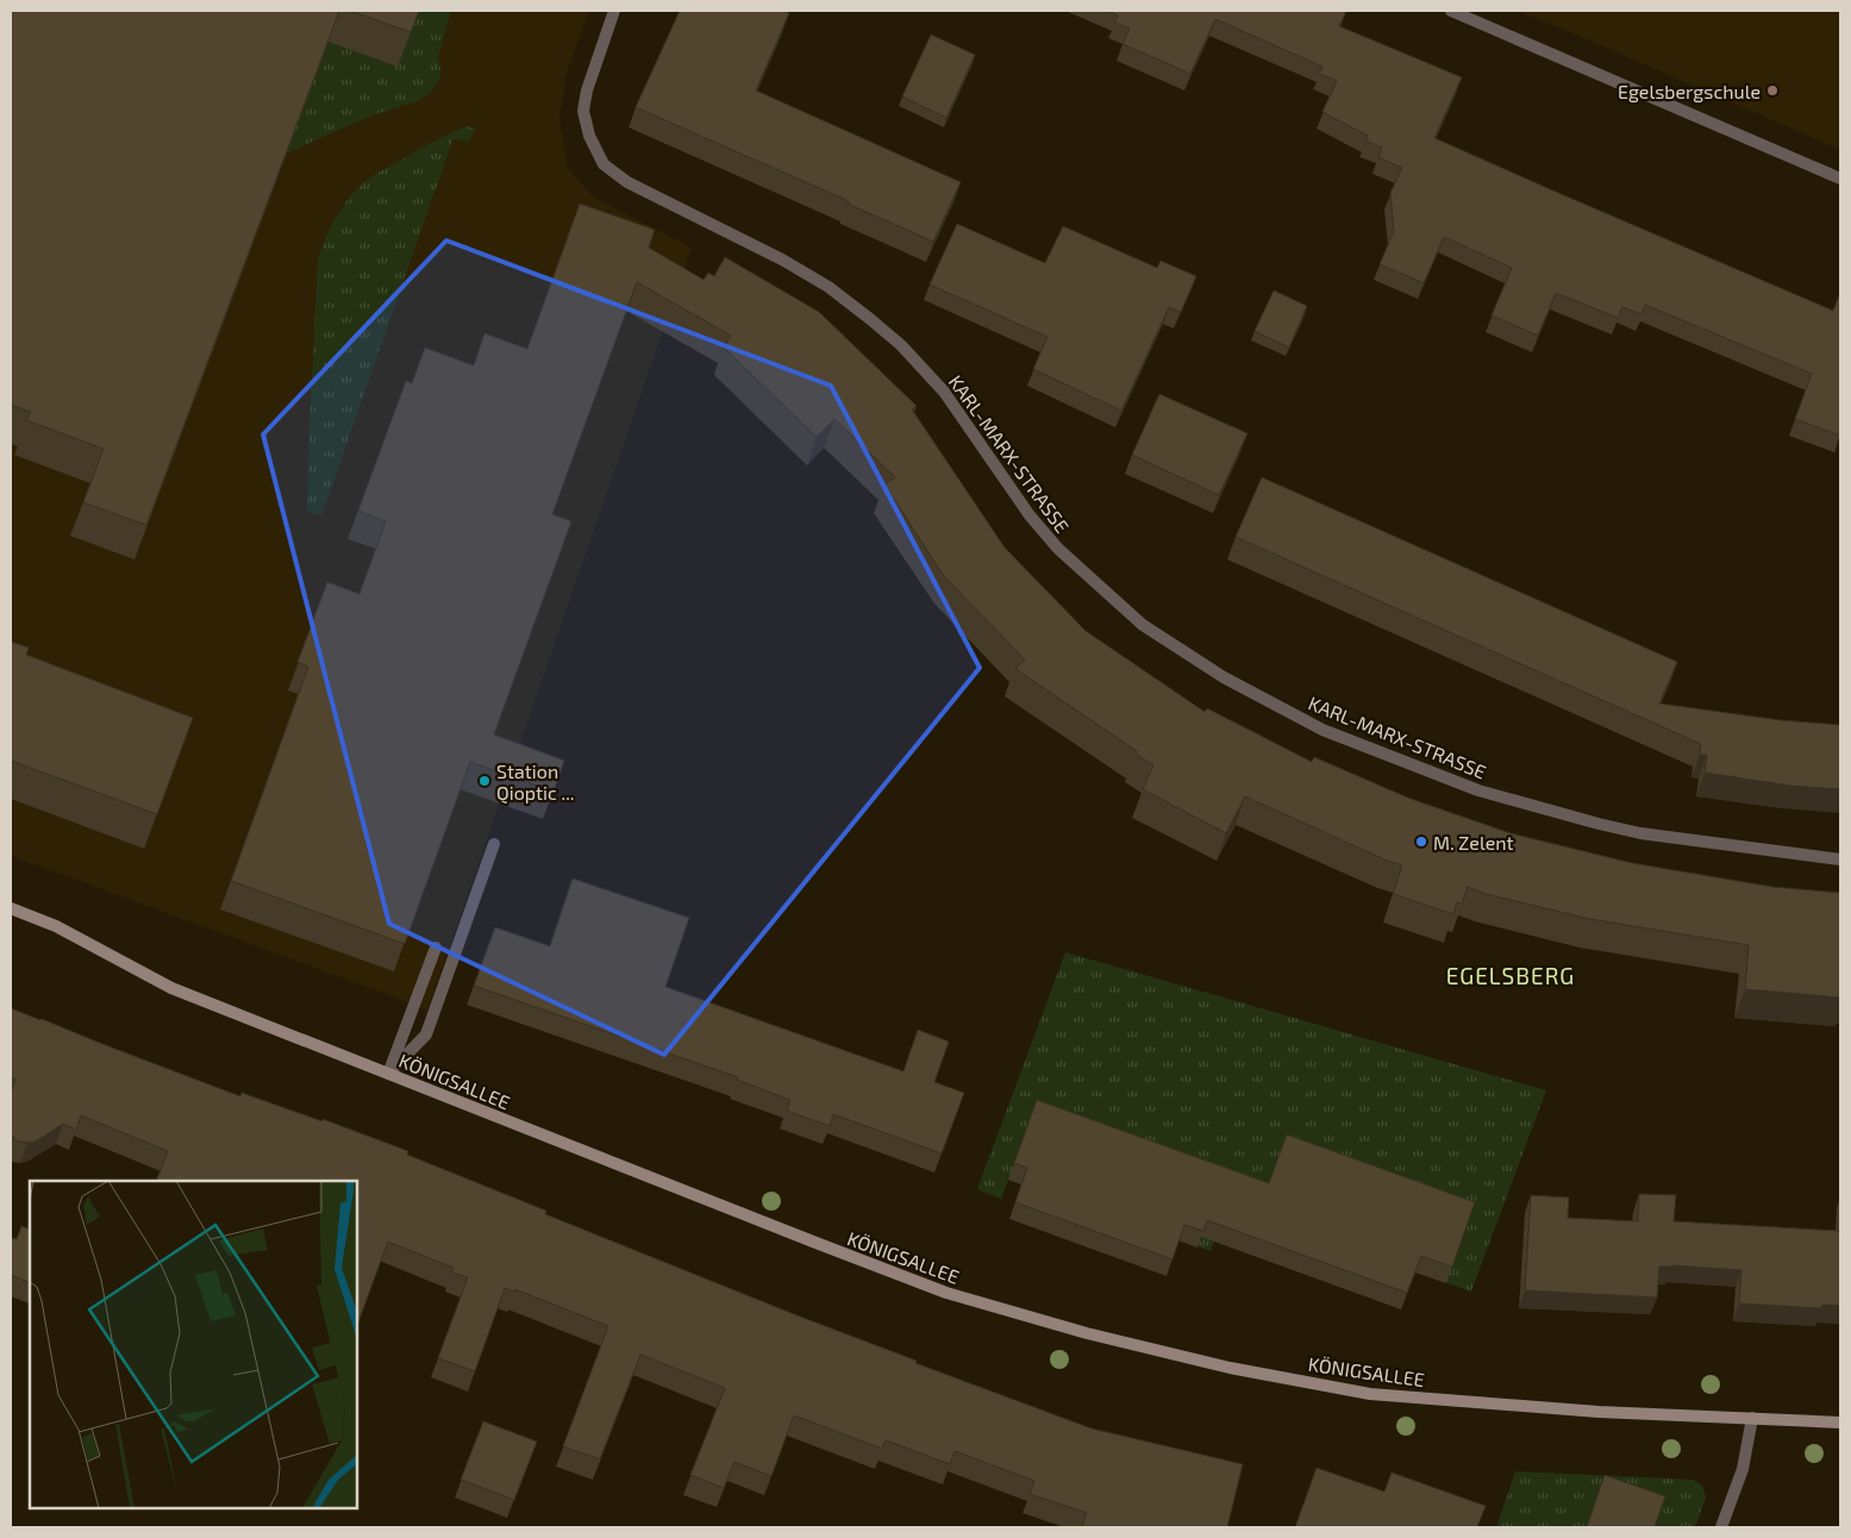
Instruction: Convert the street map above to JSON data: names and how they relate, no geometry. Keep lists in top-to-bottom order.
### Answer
{
  "streets": {
    "street": ["KARL-MARX-STRASSE", "KÖNIGSALLEE"]
  },
  "districts": ["EGELSBERG"],
  "places": ["Egelsbergschule", "Station Qioptic ...", "M. Zelent"]
}
